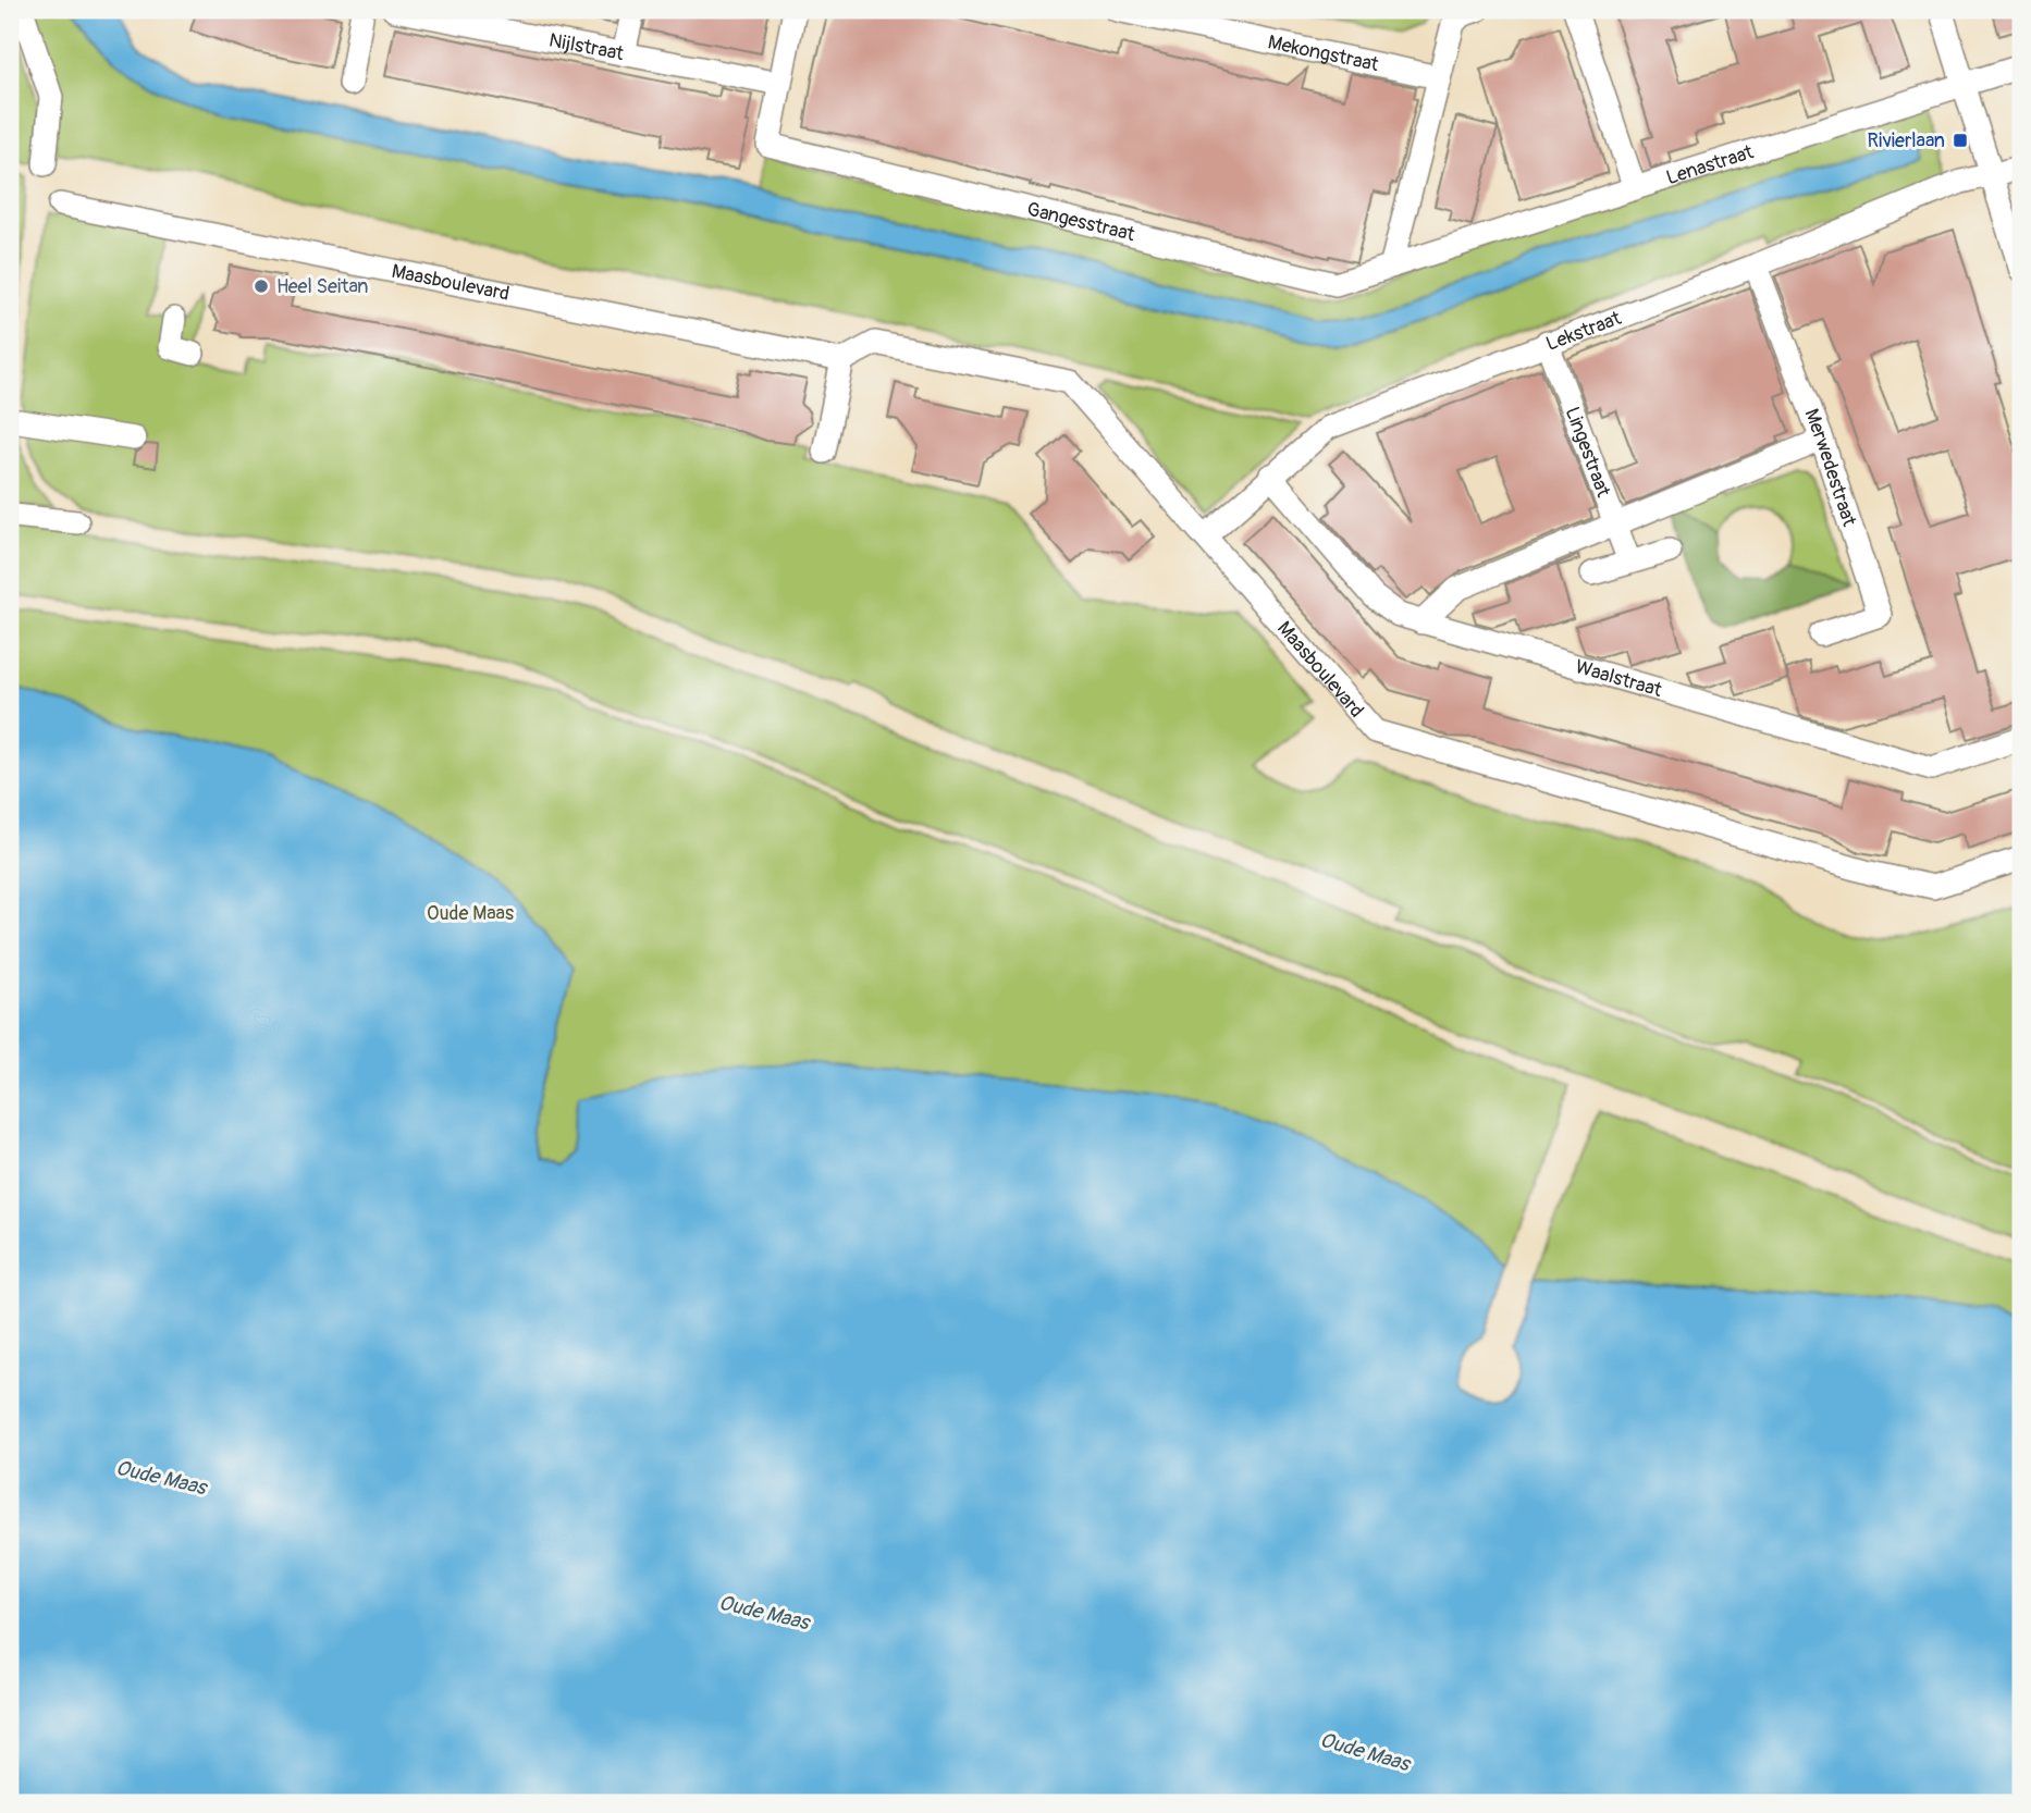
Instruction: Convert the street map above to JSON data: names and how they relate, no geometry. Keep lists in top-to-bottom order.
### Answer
{
  "streets": {
    "street": [
      "Nijlstraat",
      "Mekongstraat",
      "Lenastraat",
      "Gangesstraat",
      "Maasboulevard",
      "Lekstraat",
      "Lingestraat",
      "Merwedestraat",
      "Waalstraat"
    ]
  },
  "crossings": [
    ["Nijlstraat", "Gangesstraat"],
    ["Lenastraat", "Gangesstraat"],
    ["Maasboulevard", "Lekstraat"],
    ["Lekstraat", "Lingestraat"],
    ["Lekstraat", "Merwedestraat"],
    ["Lekstraat", "Waalstraat"]
  ],
  "water": ["Oude Maas"],
  "parks": ["Oude Maas"],
  "places": {
    "transit": ["Rivierlaan"],
    "other": ["Heel Seitan"]
  }
}
